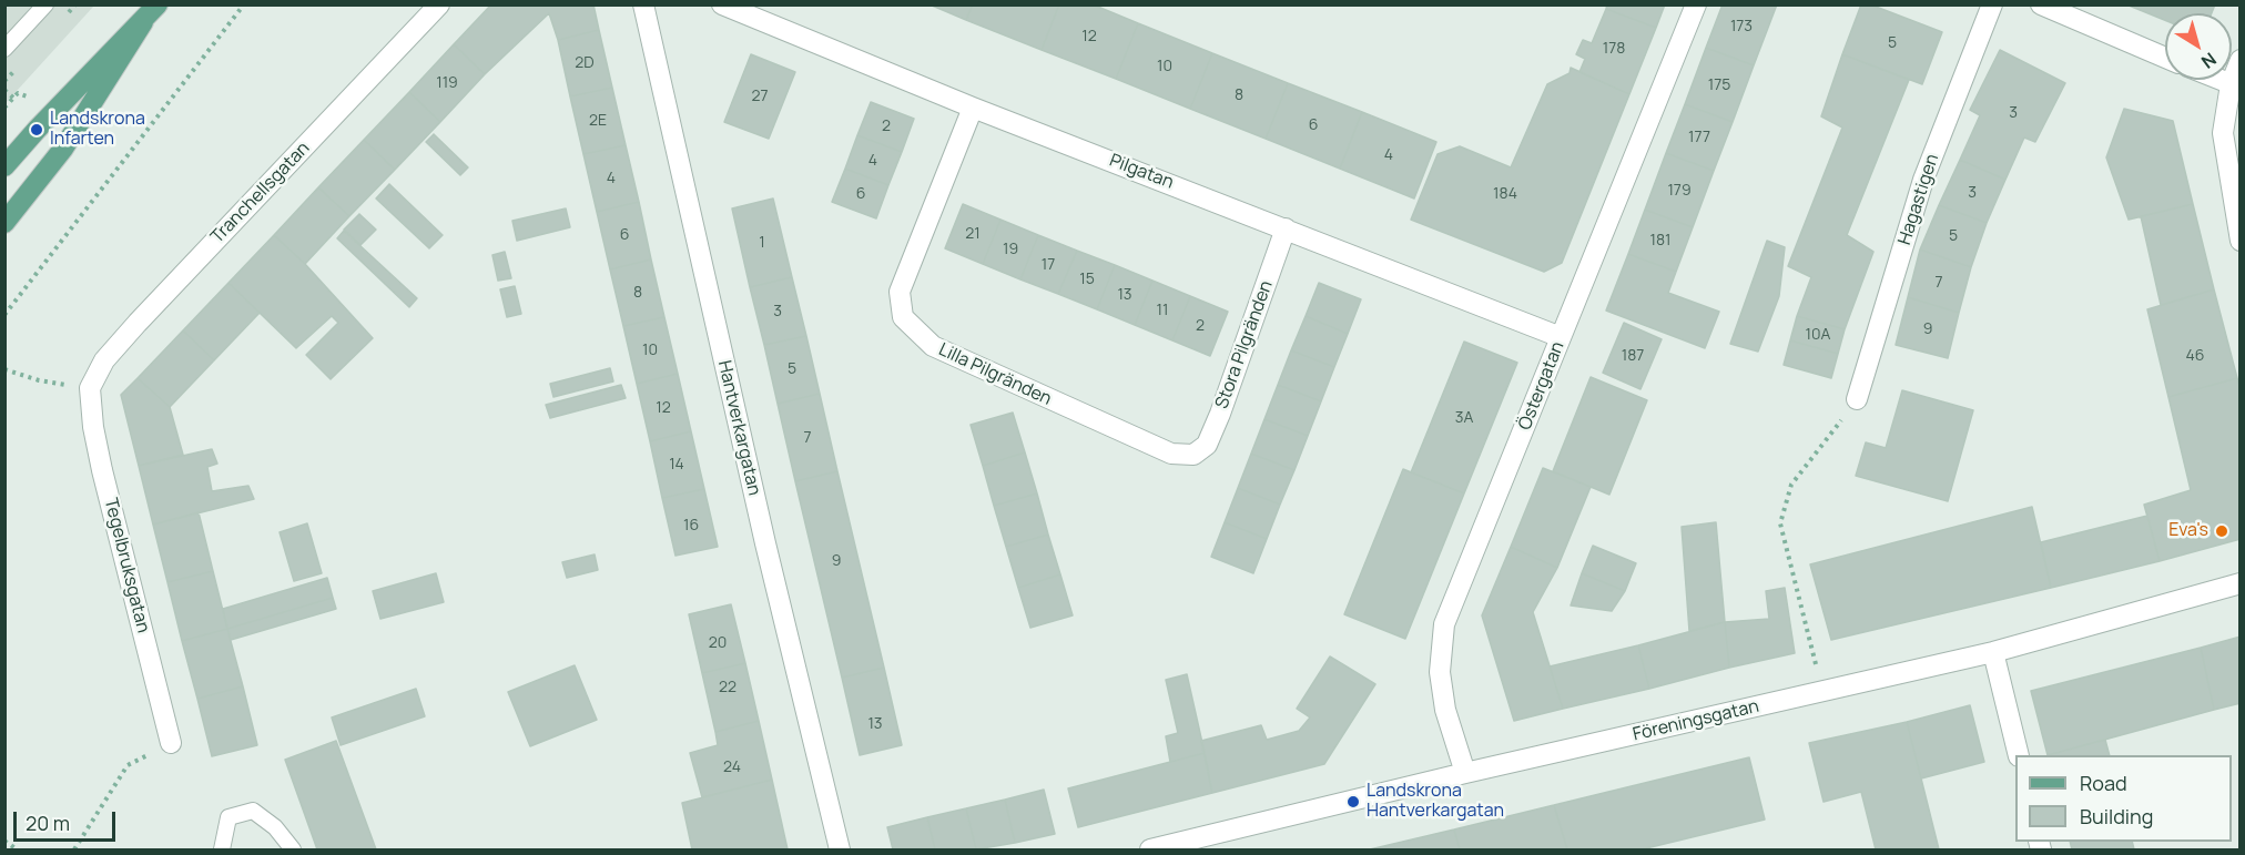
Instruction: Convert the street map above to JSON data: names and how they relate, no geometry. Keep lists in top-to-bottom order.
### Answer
{
  "streets": {
    "street": [
      "Pilgatan",
      "Tranchellsgatan",
      "Hagastigen",
      "Stora Pilgränden",
      "Lilla Pilgränden",
      "Östergatan",
      "Hantverkargatan",
      "Tegelbruksgatan",
      "Föreningsgatan"
    ]
  },
  "crossings": [
    ["Pilgatan", "Stora Pilgränden"],
    ["Pilgatan", "Lilla Pilgränden"],
    ["Pilgatan", "Östergatan"],
    ["Tranchellsgatan", "Tegelbruksgatan"],
    ["Stora Pilgränden", "Lilla Pilgränden"],
    ["Östergatan", "Föreningsgatan"]
  ],
  "places": ["Landskrona Infarten", "Eva's", "Landskrona Hantverkargatan"],
  "house_numbers": [
    "173",
    "12",
    "5",
    "178",
    "2D",
    "10",
    "119",
    "175",
    "8",
    "27",
    "3",
    "2E",
    "6",
    "2",
    "177",
    "4",
    "4",
    "4",
    "179",
    "3",
    "6",
    "184",
    "21",
    "6",
    "5",
    "181",
    "1",
    "19",
    "17",
    "15",
    "7",
    "8",
    "13",
    "11",
    "3",
    "2",
    "9",
    "10A",
    "10",
    "187",
    "46",
    "5",
    "12",
    "3A",
    "7",
    "14",
    "16",
    "9",
    "20",
    "22",
    "13",
    "24"
  ],
  "legend": ["Road", "Building"],
  "scale_bar": "20 m",
  "north": "bottom right"
}
